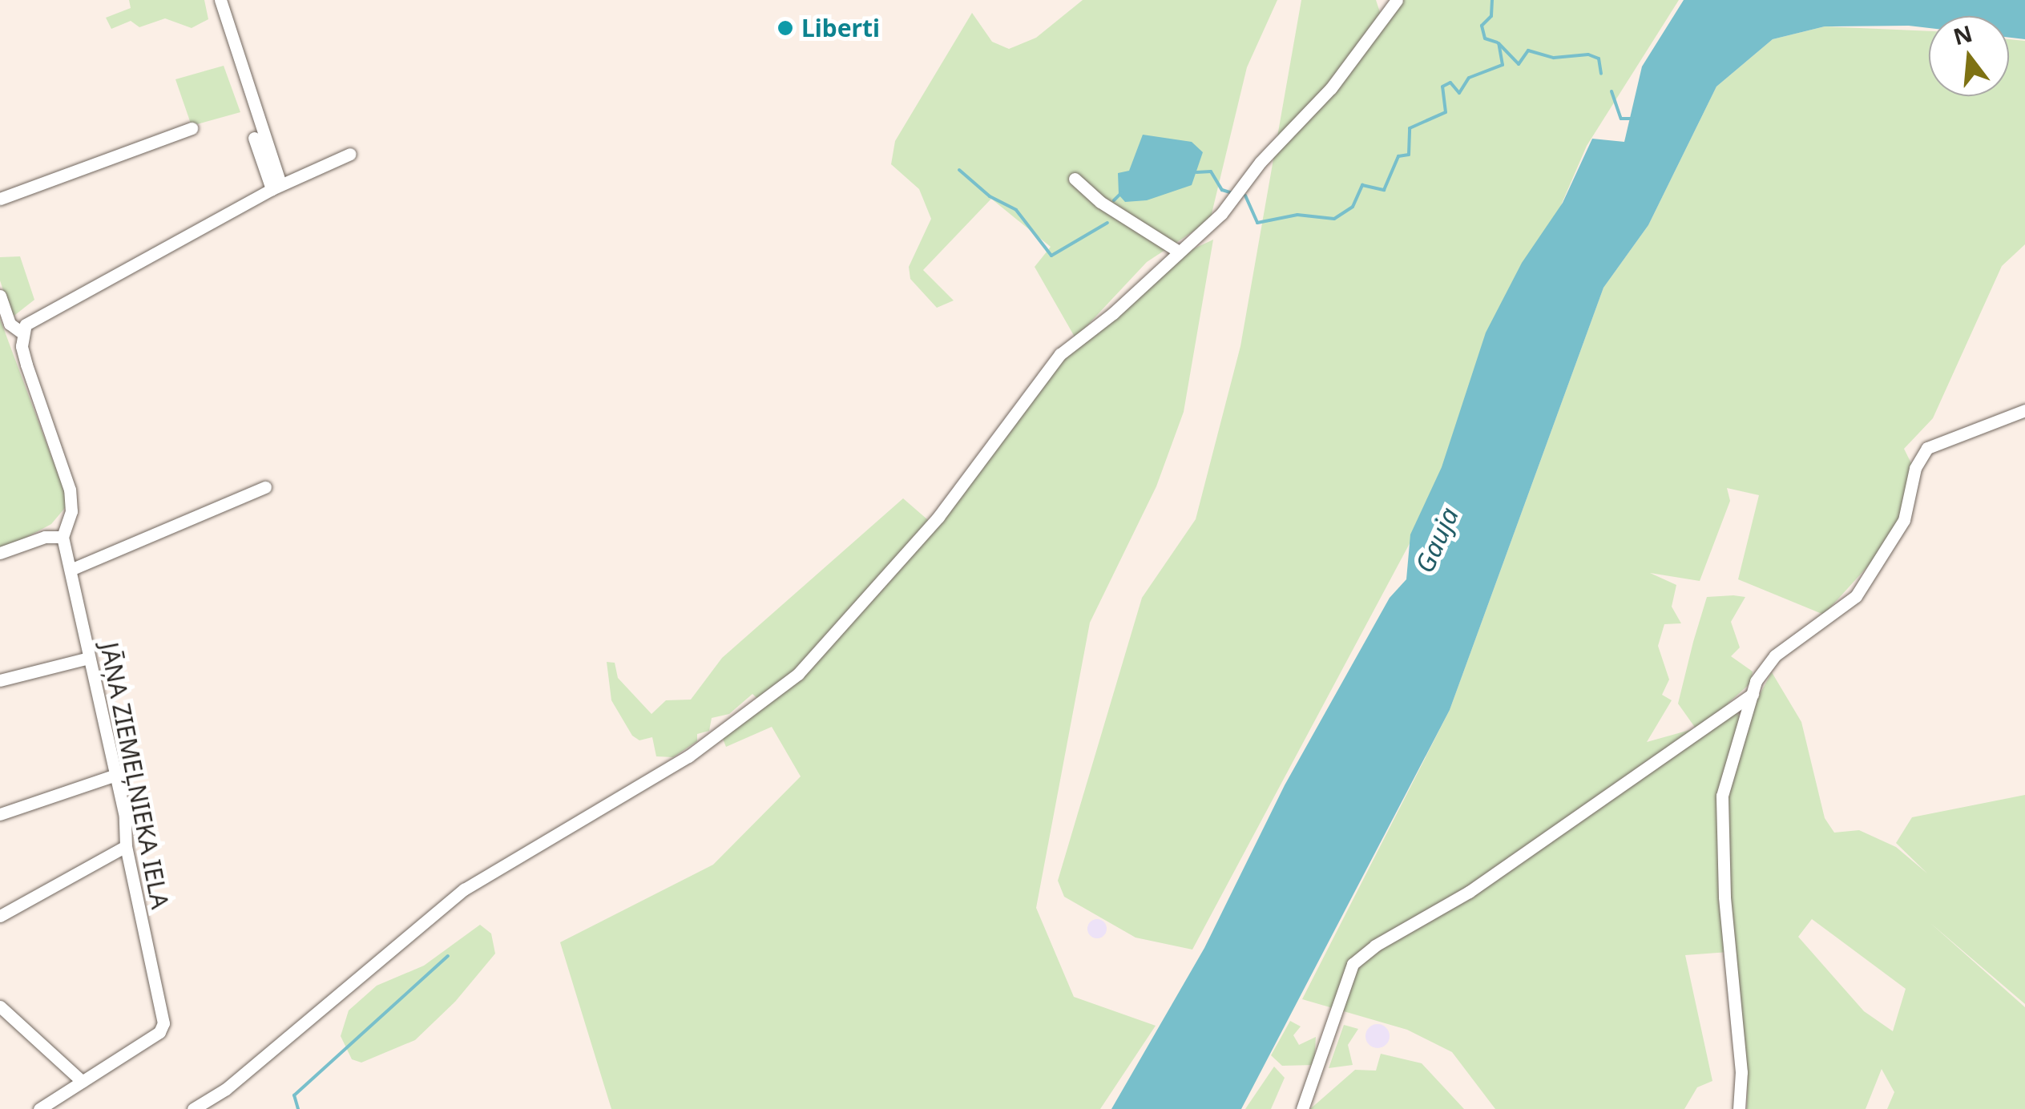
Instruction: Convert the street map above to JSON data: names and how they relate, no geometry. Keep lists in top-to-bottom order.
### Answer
{
  "streets": {
    "street": ["JĀŅA ZIEMEĻNIEKA IELA"]
  },
  "water": ["Gauja"],
  "places": ["Liberti"],
  "north": "top"
}
